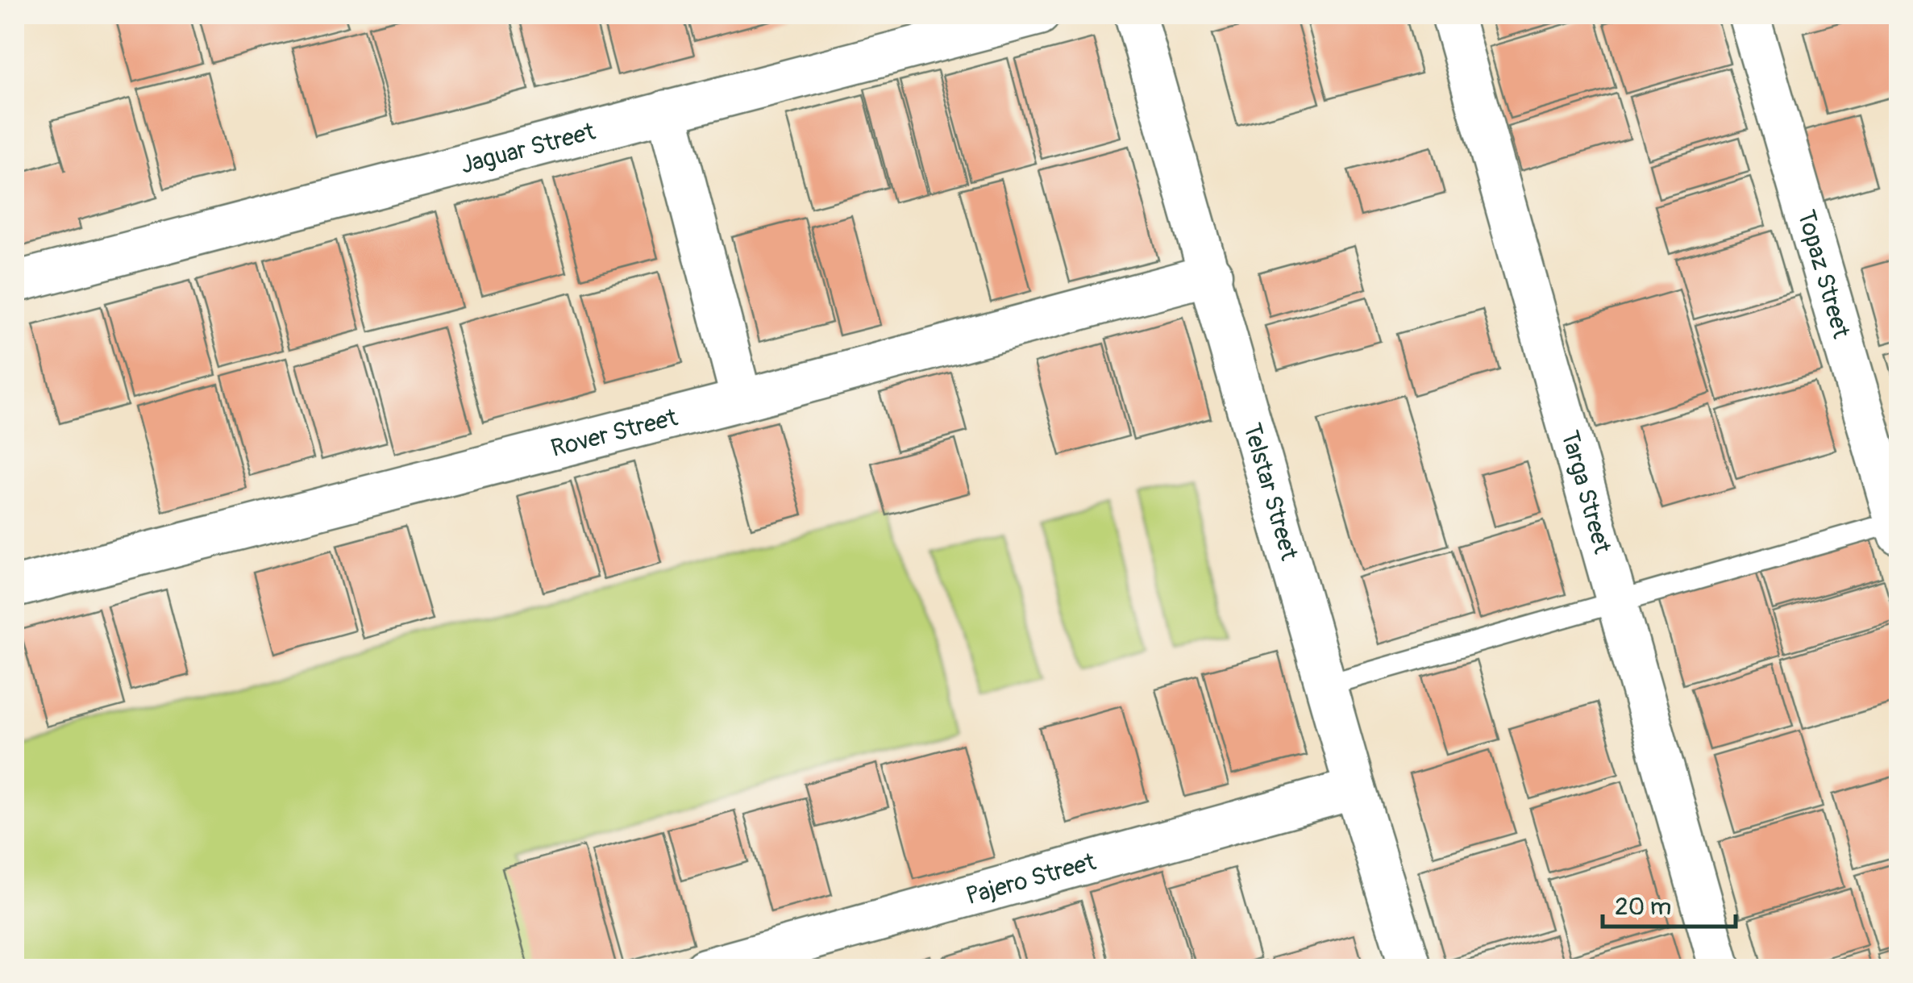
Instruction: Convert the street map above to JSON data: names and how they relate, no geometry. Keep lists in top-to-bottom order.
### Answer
{
  "streets": {
    "street": [
      "Jaguar Street",
      "Topaz Street",
      "Rover Street",
      "Telstar Street",
      "Targa Street",
      "Pajero Street"
    ]
  },
  "crossings": [
    ["Rover Street", "Telstar Street"],
    ["Telstar Street", "Pajero Street"]
  ],
  "scale_bar": "20 m"
}
